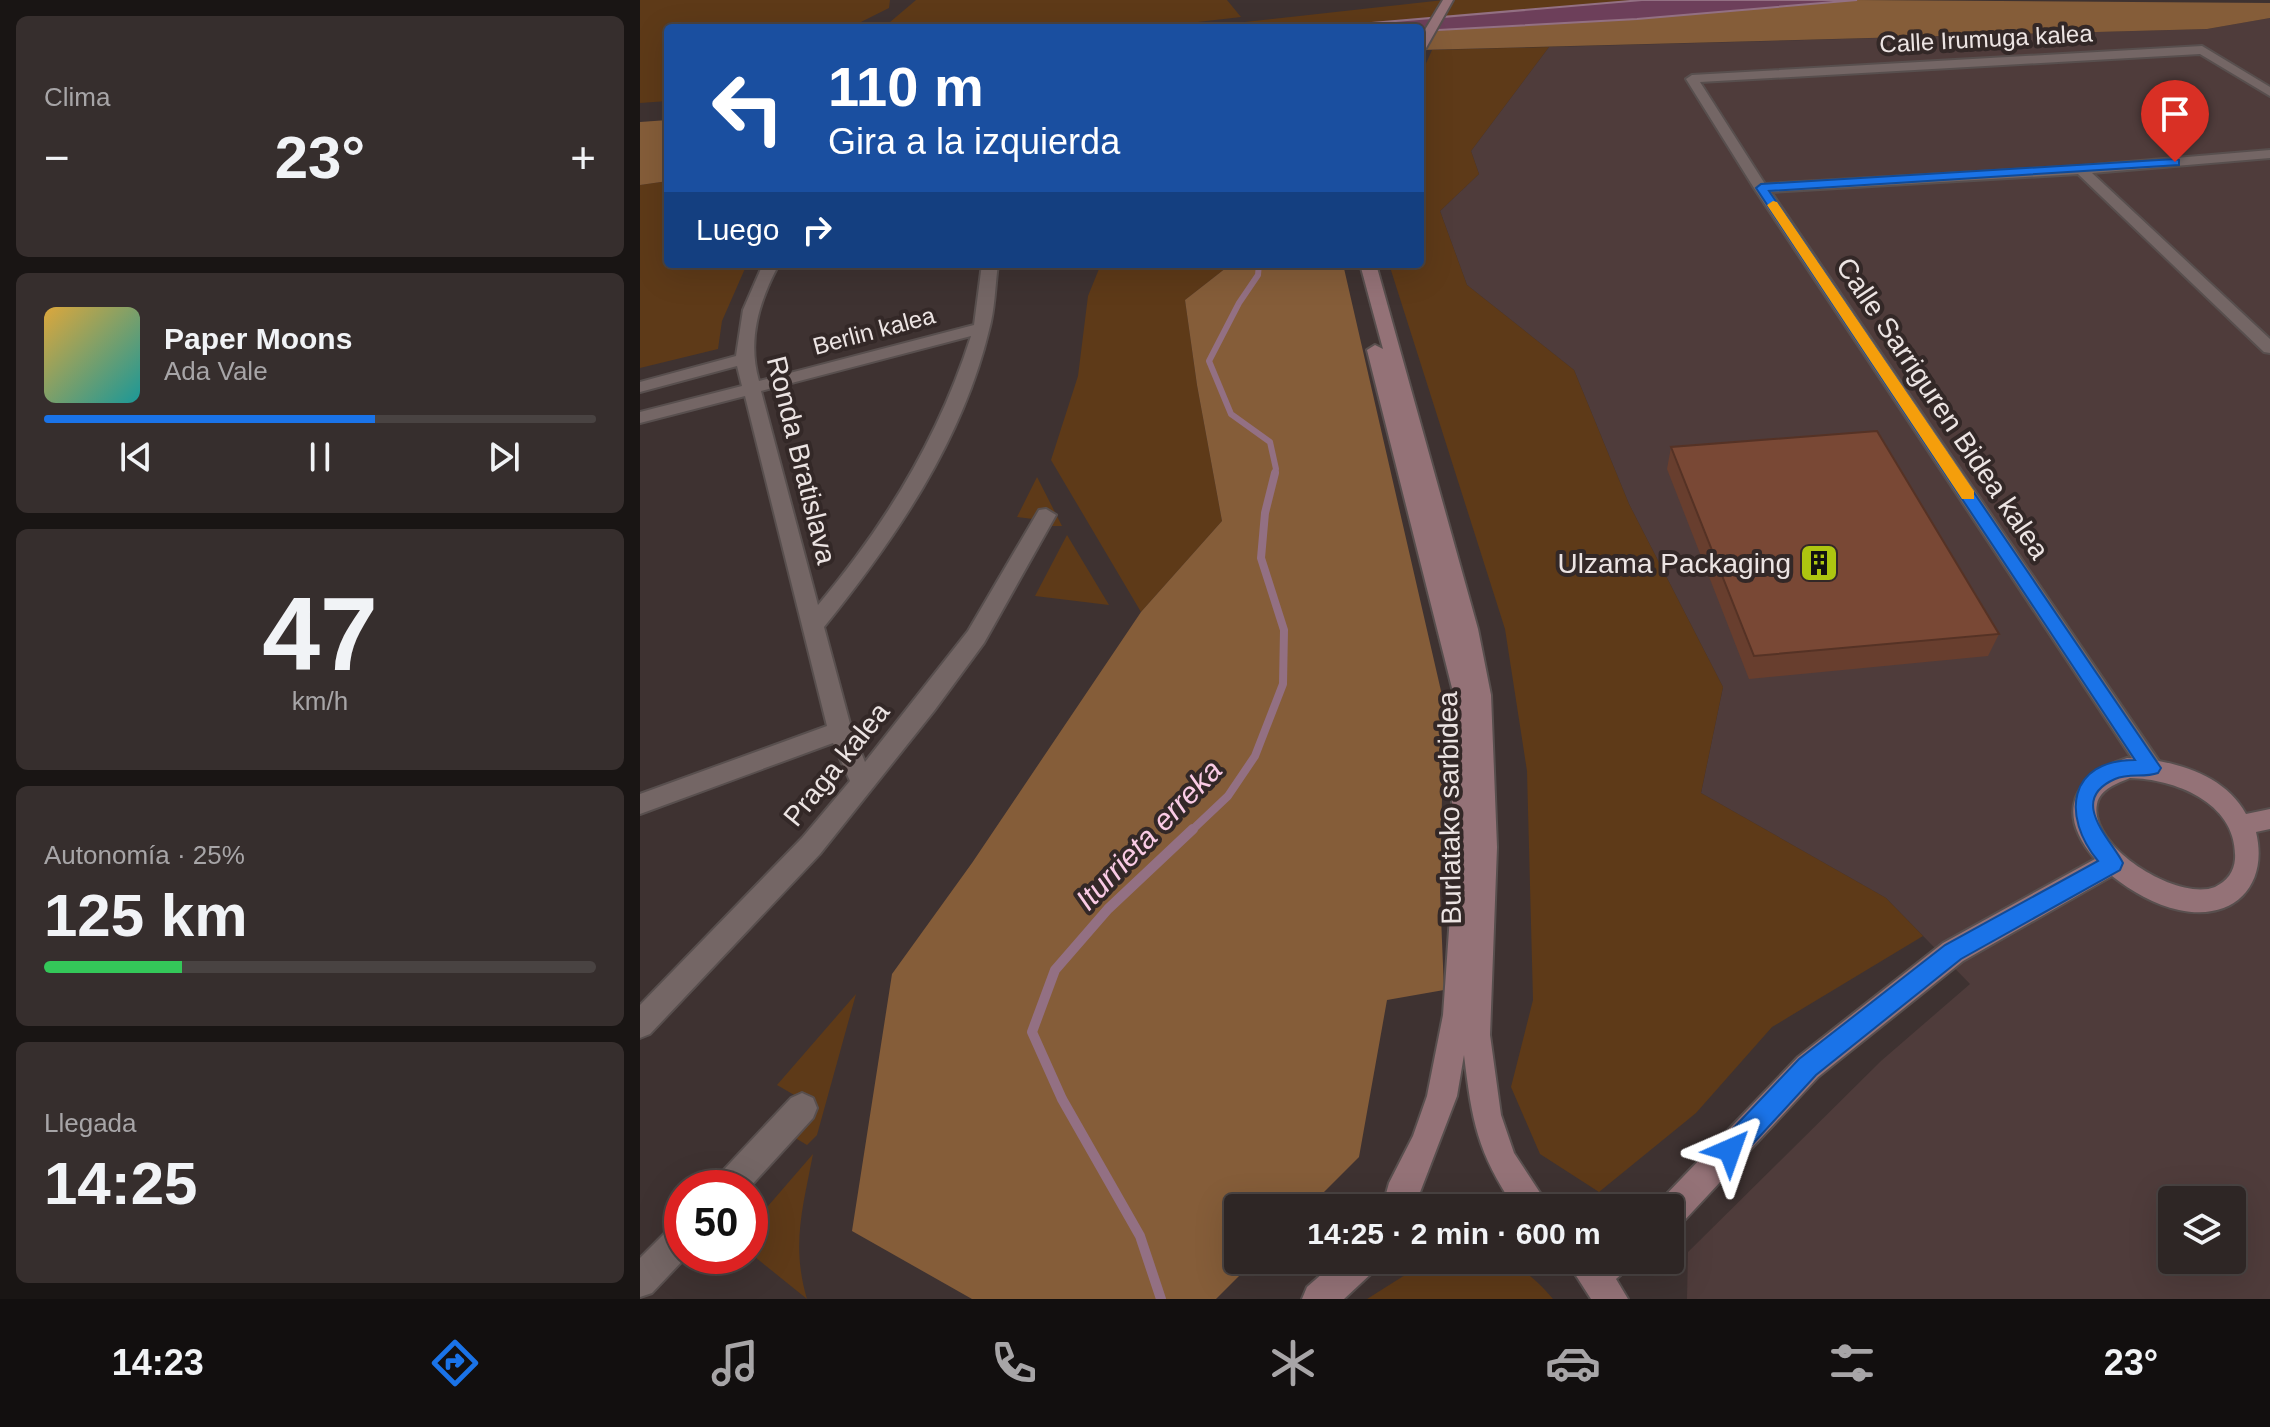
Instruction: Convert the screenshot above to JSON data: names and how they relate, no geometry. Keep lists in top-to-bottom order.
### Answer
{
  "streets": {
    "main road": ["Burlatako sarbidea"],
    "street": [
      "Calle Irumuga kalea",
      "Berlin kalea",
      "Calle Sarriguren Bidea kalea",
      "Ronda Bratislava",
      "Praga kalea"
    ]
  },
  "crossings": [
    ["Calle Irumuga kalea", "Calle Sarriguren Bidea kalea"],
    ["Berlin kalea", "Ronda Bratislava"],
    ["Ronda Bratislava", "Praga kalea"]
  ],
  "water": ["Iturrieta erreka"],
  "places": {
    "building": ["Ulzama Packaging"]
  },
  "page": {
    "tile": [
      "Clima",
      ["47", "km/h"],
      ["Autonomía · 25%", "125 km"],
      ["Llegada", "14:25"]
    ],
    "turn": ["110 m", "Gira a la izquierda"],
    "heat": ["−", "23°", "+"],
    "then": "Luego",
    "song": ["Paper Moons", "Ada Vale"],
    "limit": "50",
    "trip": "14:25 · 2 min · 600 m",
    "tabs": ["14:23", "23°"]
  }
}
